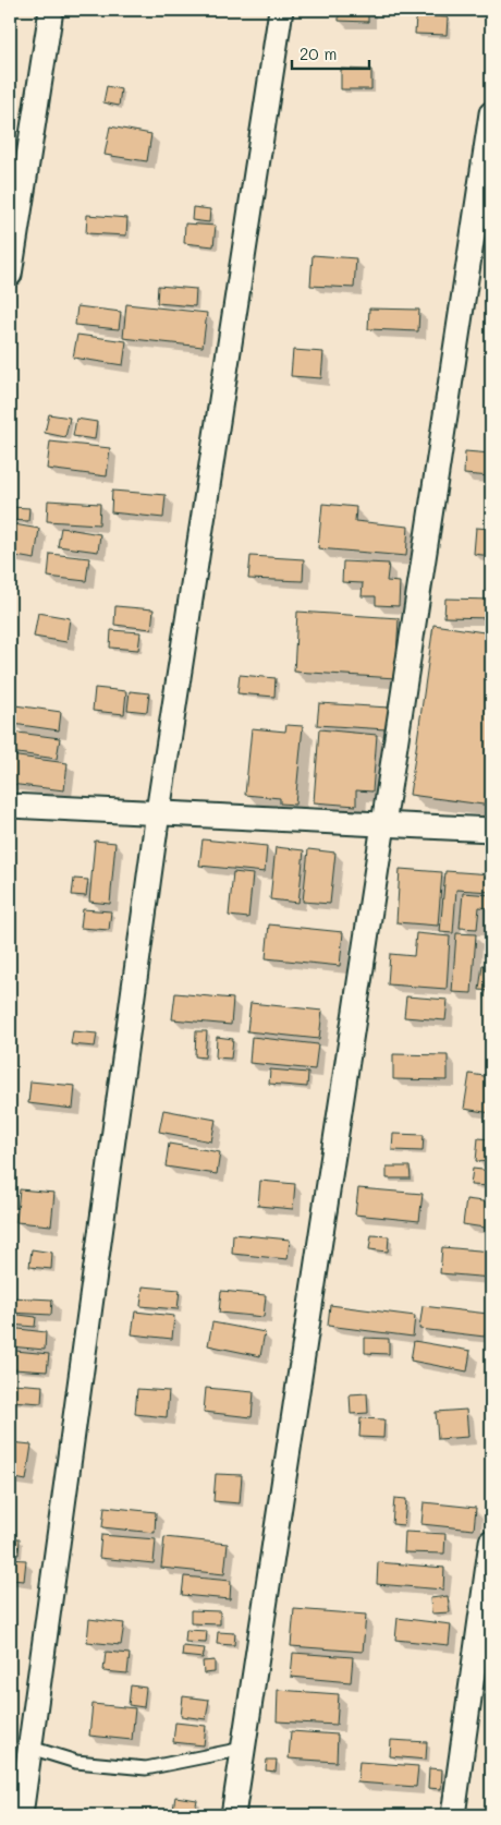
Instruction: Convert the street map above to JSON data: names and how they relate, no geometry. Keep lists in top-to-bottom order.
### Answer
{
  "scale_bar": "20 m"
}
